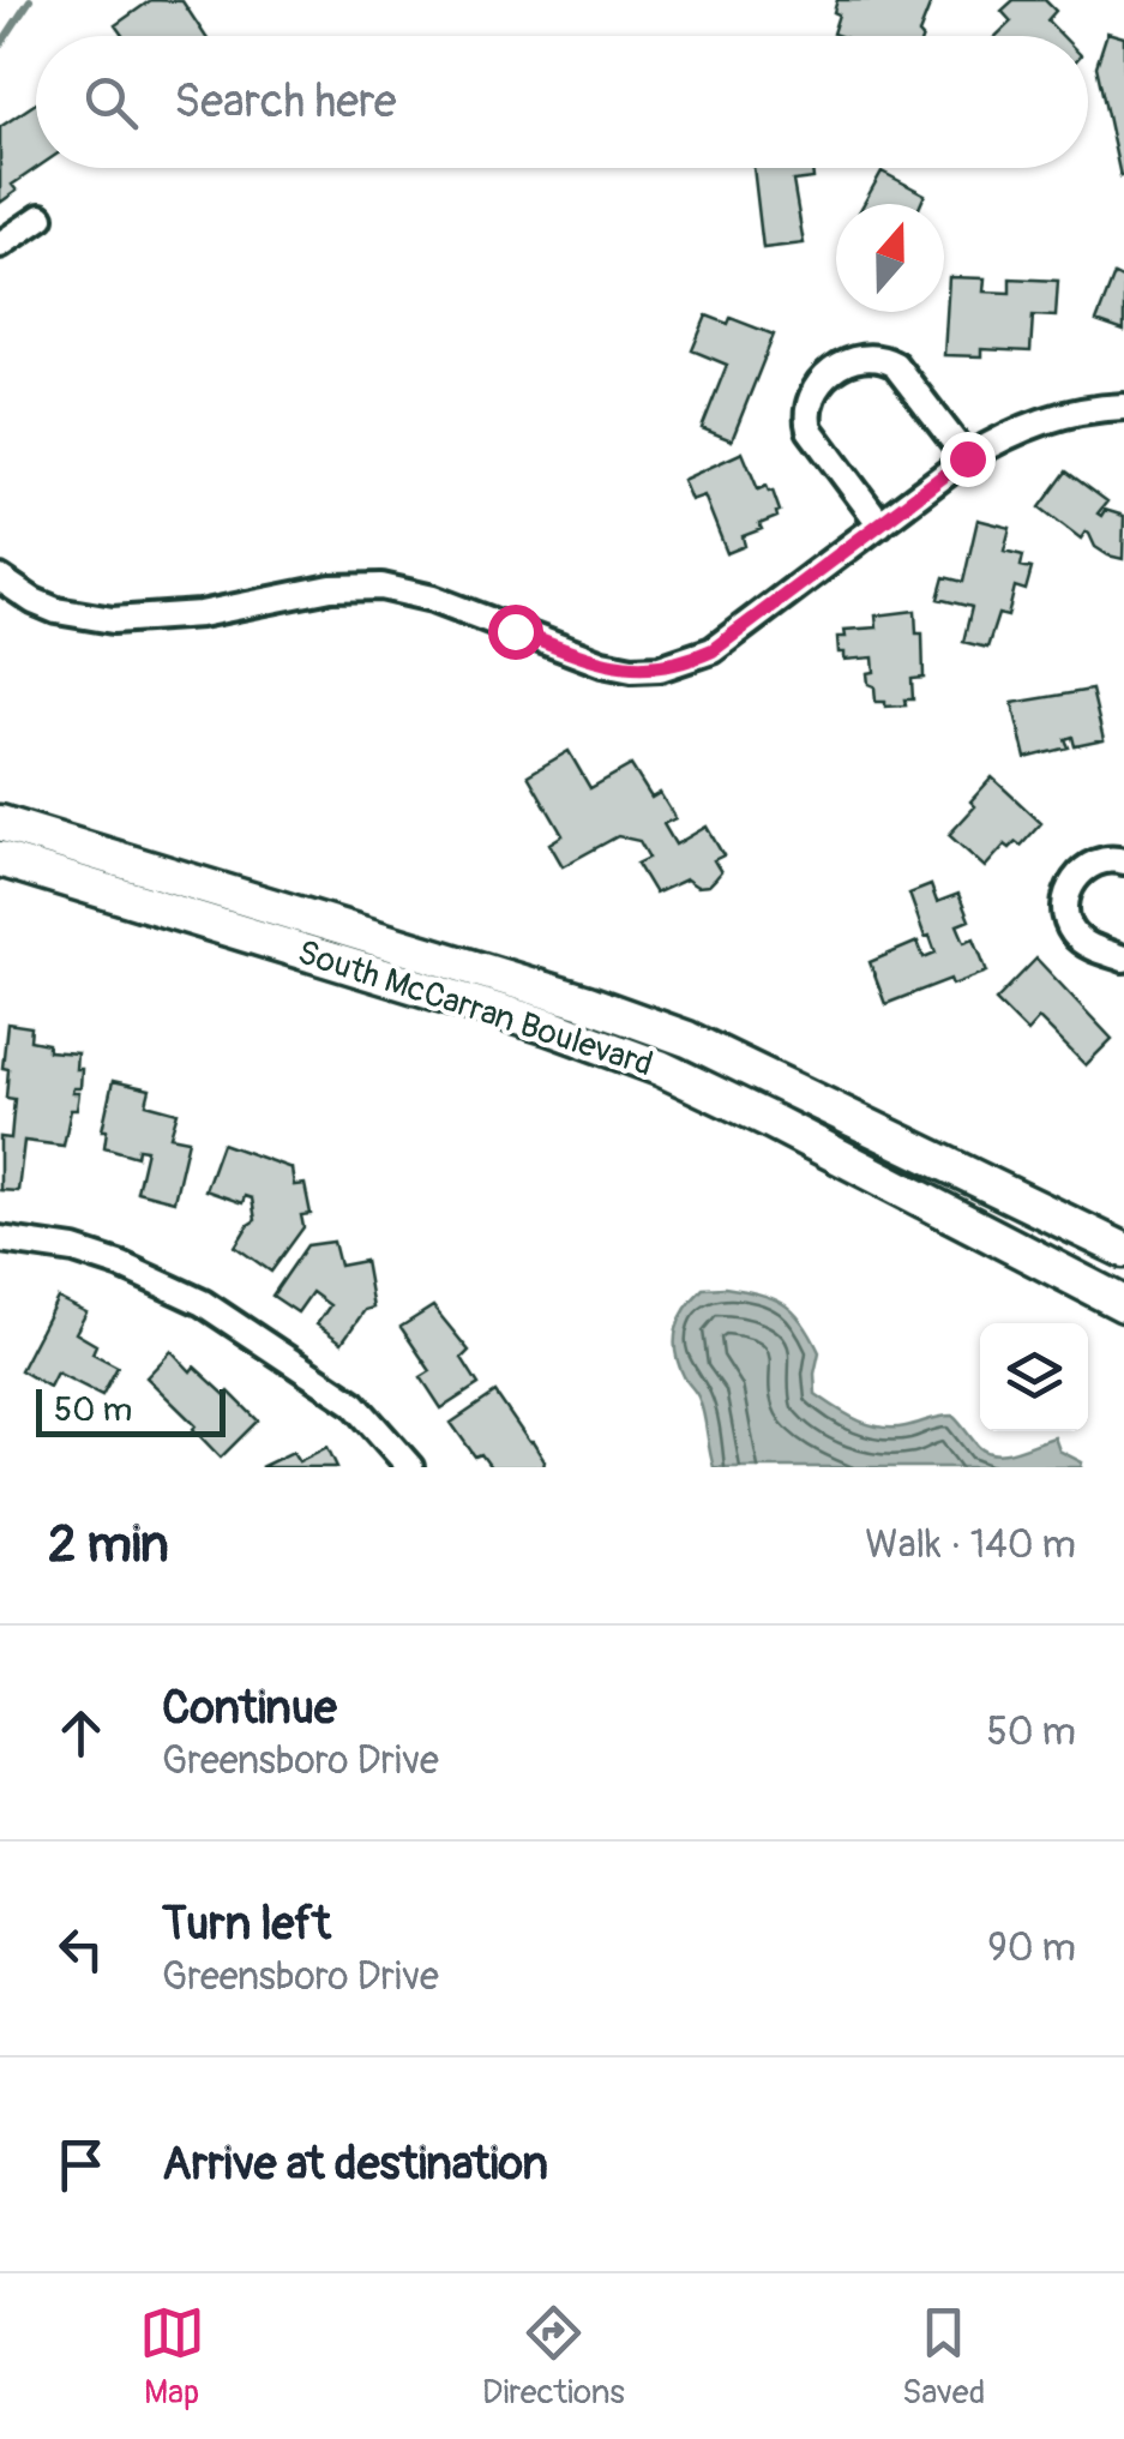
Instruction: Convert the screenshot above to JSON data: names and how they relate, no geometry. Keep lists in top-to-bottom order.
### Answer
{
  "streets": {
    "main road": ["South McCarran Boulevard"]
  },
  "scale_bar": "50 m",
  "north": "top",
  "page": {
    "search": "Search here",
    "scale": "50 m",
    "heading": ["2 min", "Walk · 140 m"],
    "list": [
      ["Continue", "Greensboro Drive", "50 m"],
      ["Turn left", "Greensboro Drive", "90 m"],
      "Arrive at destination"
    ],
    "nav": ["Map", "Directions", "Saved"]
  }
}
